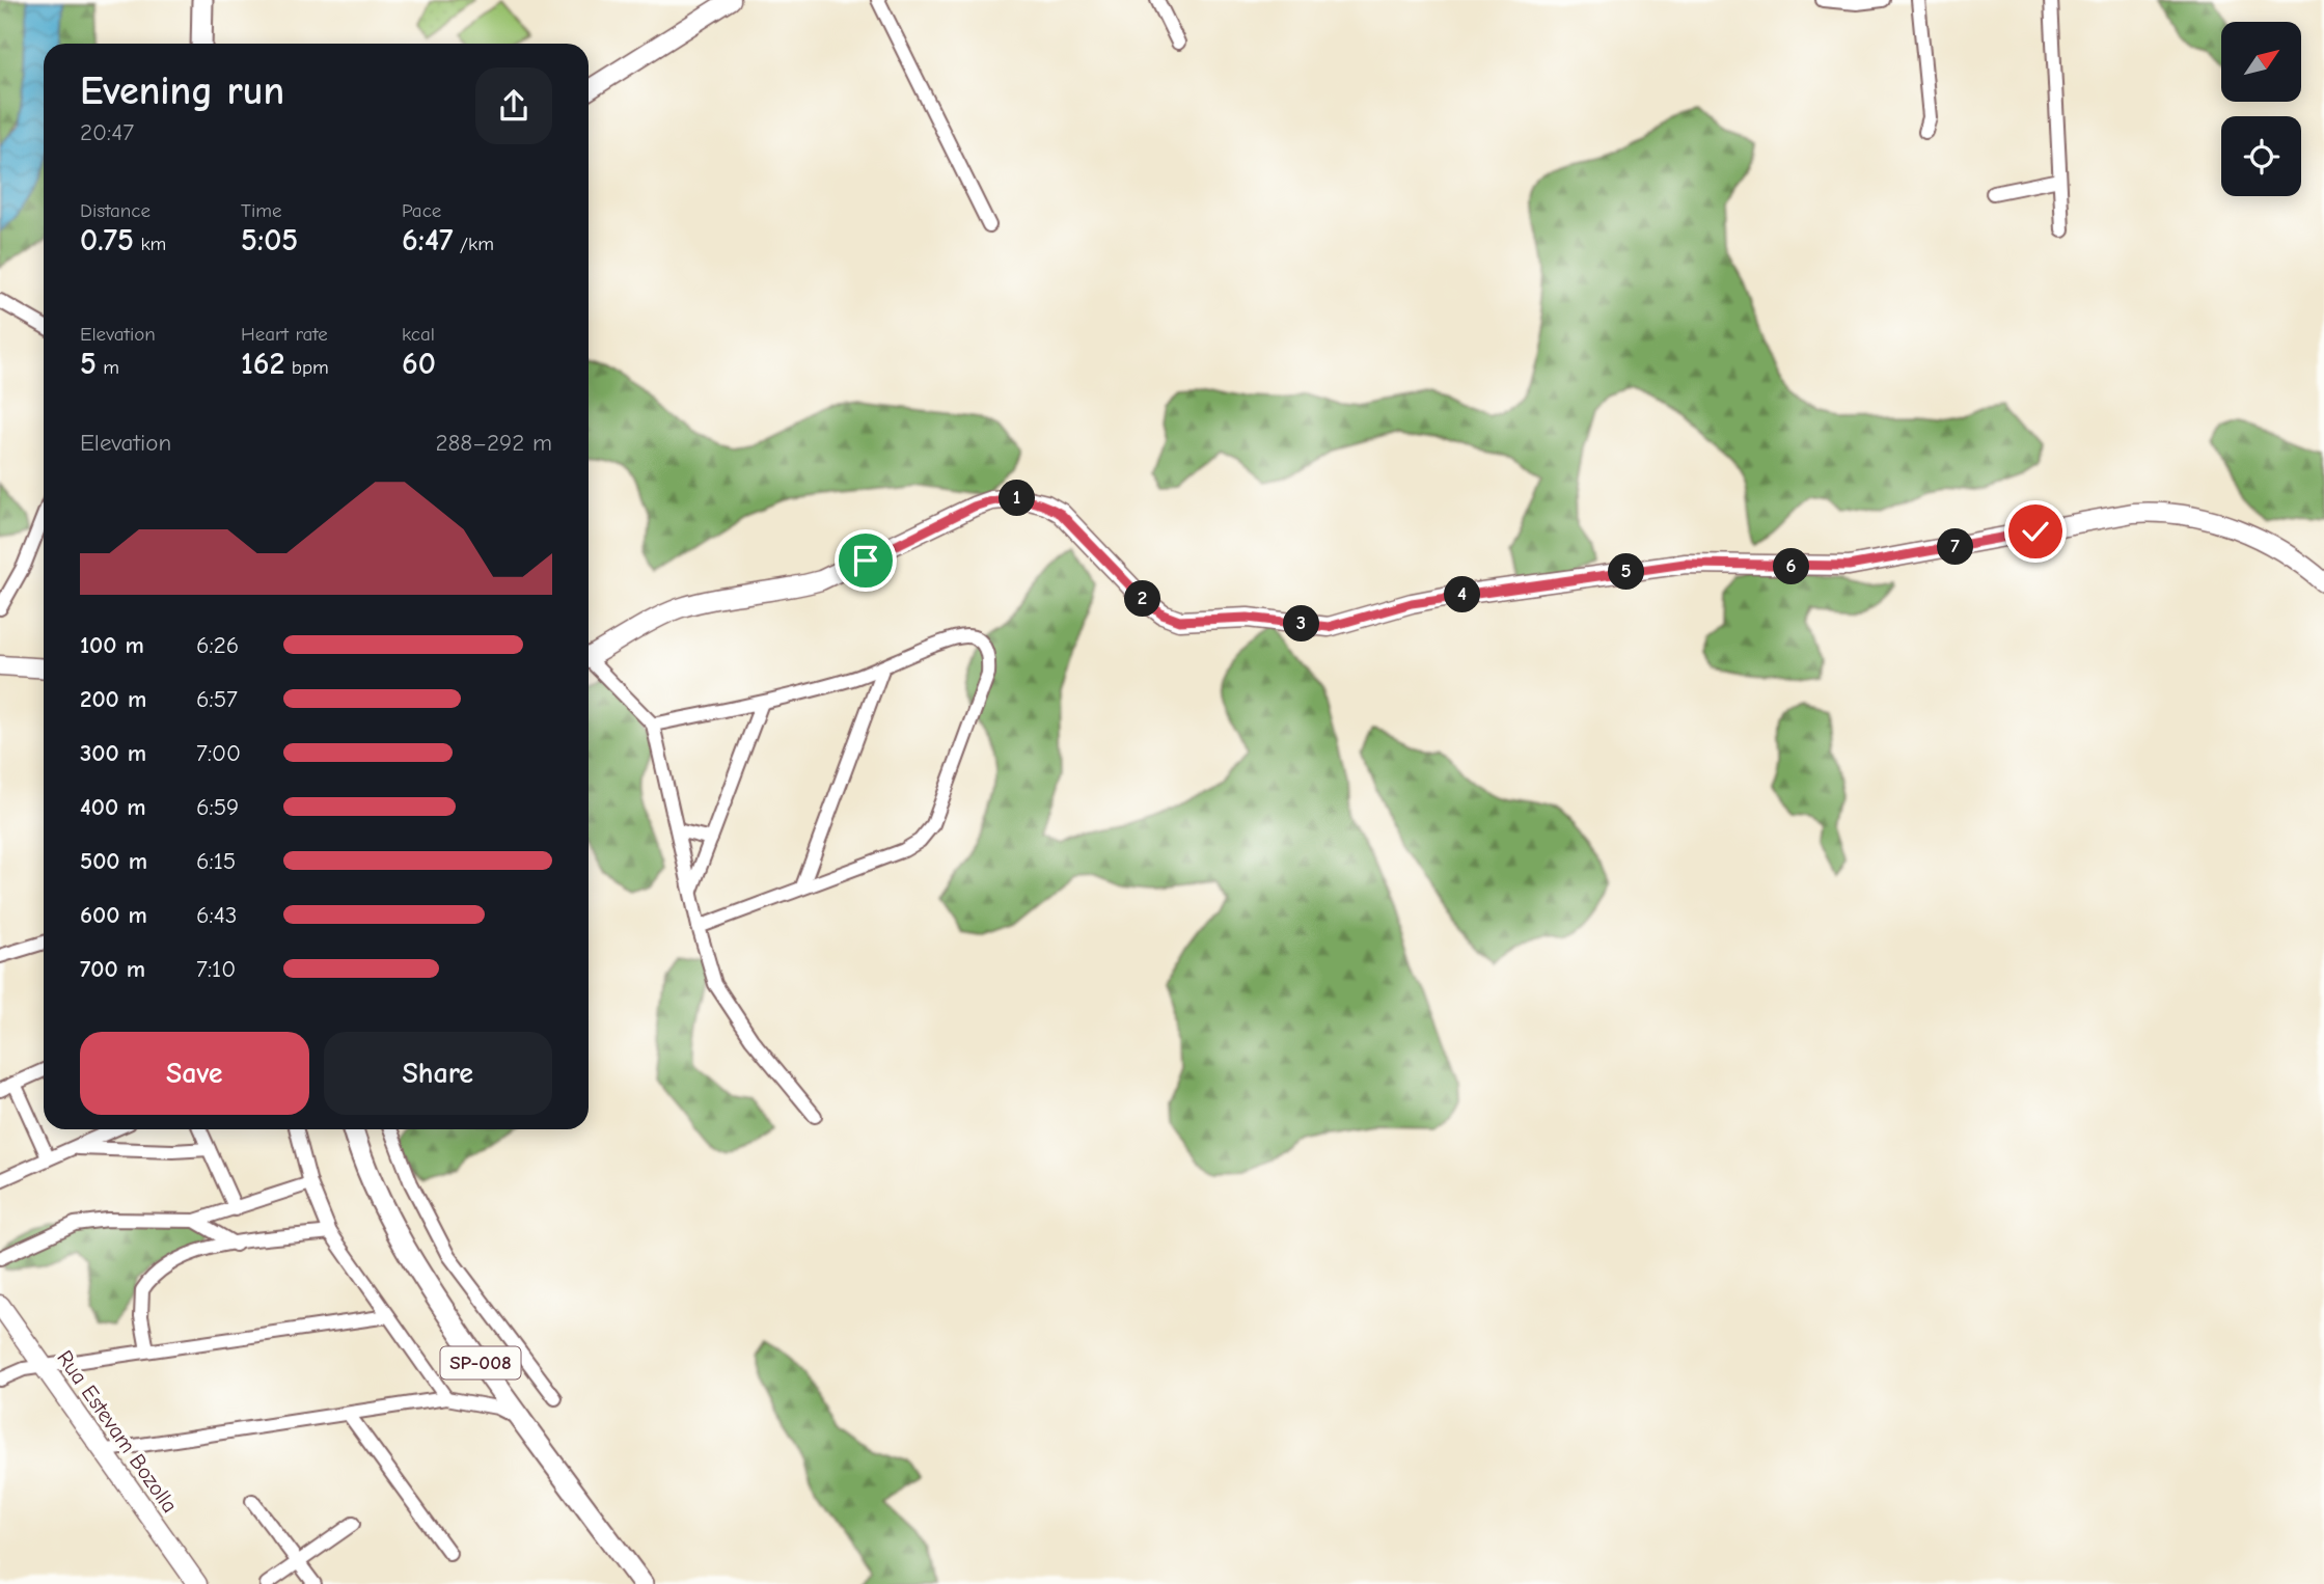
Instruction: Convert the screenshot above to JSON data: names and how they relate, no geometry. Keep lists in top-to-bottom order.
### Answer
{
  "streets": {
    "main road": ["SP-008", "Rua Estevam Bozolla"]
  },
  "north": "top right",
  "page": {
    "heading": ["Evening run", "20:47"],
    "stats": [
      ["Distance", "0.75 km"],
      ["Time", "5:05"],
      ["Pace", "6:47 /km"],
      ["Elevation", "5 m"],
      ["Heart rate", "162 bpm"],
      ["kcal", "60"]
    ],
    "chart": ["Elevation", "288–292 m"],
    "pins": [
      "1",
      "7",
      "6",
      "5",
      "4",
      "2",
      "3"
    ],
    "list": [
      {
        "name": "100 m",
        "note": "6:26"
      },
      {
        "name": "200 m",
        "note": "6:57"
      },
      {
        "name": "300 m",
        "note": "7:00"
      },
      {
        "name": "400 m",
        "note": "6:59"
      },
      {
        "name": "500 m",
        "note": "6:15"
      },
      {
        "name": "600 m",
        "note": "6:43"
      },
      {
        "name": "700 m",
        "note": "7:10"
      }
    ],
    "buttons": ["Save", "Share"]
  }
}
